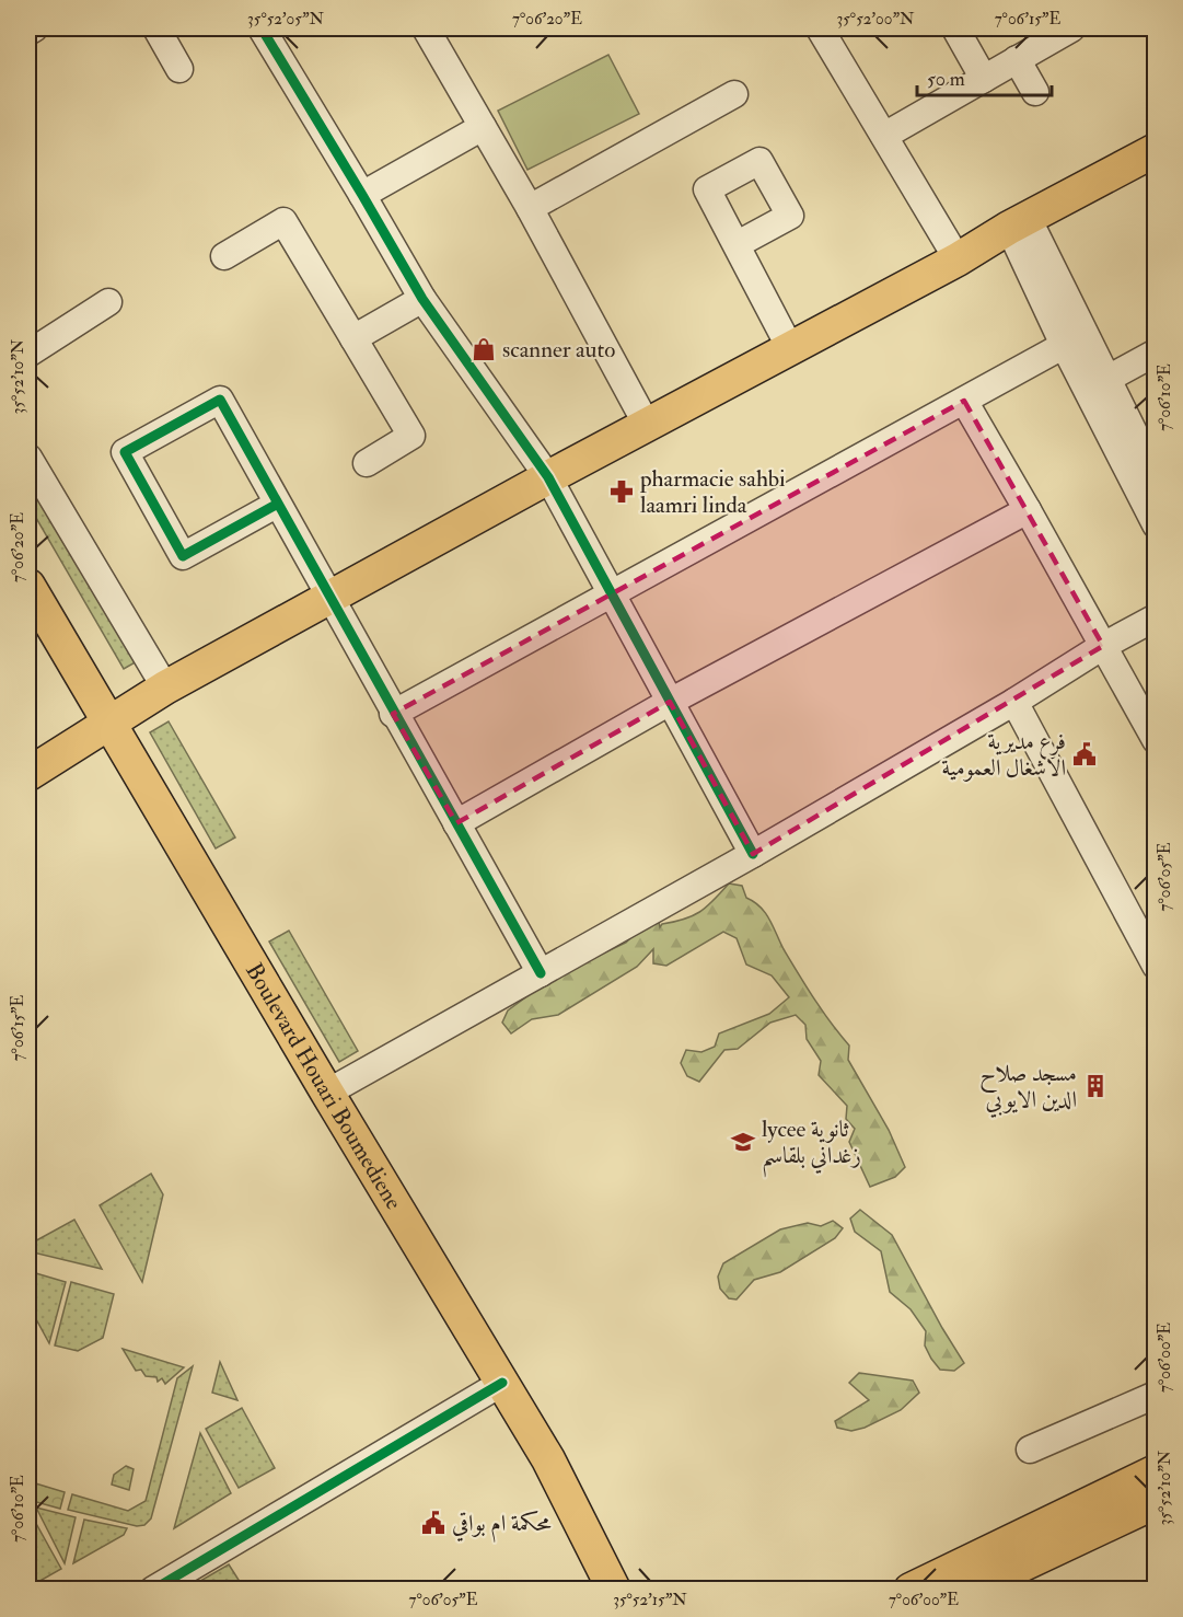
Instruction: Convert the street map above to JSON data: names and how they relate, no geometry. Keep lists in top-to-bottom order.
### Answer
{
  "streets": {
    "main road": ["Boulevard Houari Boumediene"]
  },
  "places": {
    "shop": ["scanner auto"],
    "pharmacy": ["pharmacie sahbi laamri linda"],
    "public building": ["فرع مديرية الاشغال العمومية", "محكمة ام بواقي"],
    "building": ["مسجد صلاح الدين الايوبي"],
    "school or university": ["lycee ثانوية زغداني بلقاسم"]
  },
  "scale_bar": "50 m",
  "coordinates": [
    "35°52'05\"N",
    "7°06'20\"E",
    "35°52'00\"N",
    "7°06'15\"E",
    "35°52'10\"N",
    "7°06'10\"E",
    "7°06'05\"E",
    "7°06'00\"E",
    "35°52'15\"N"
  ]
}
